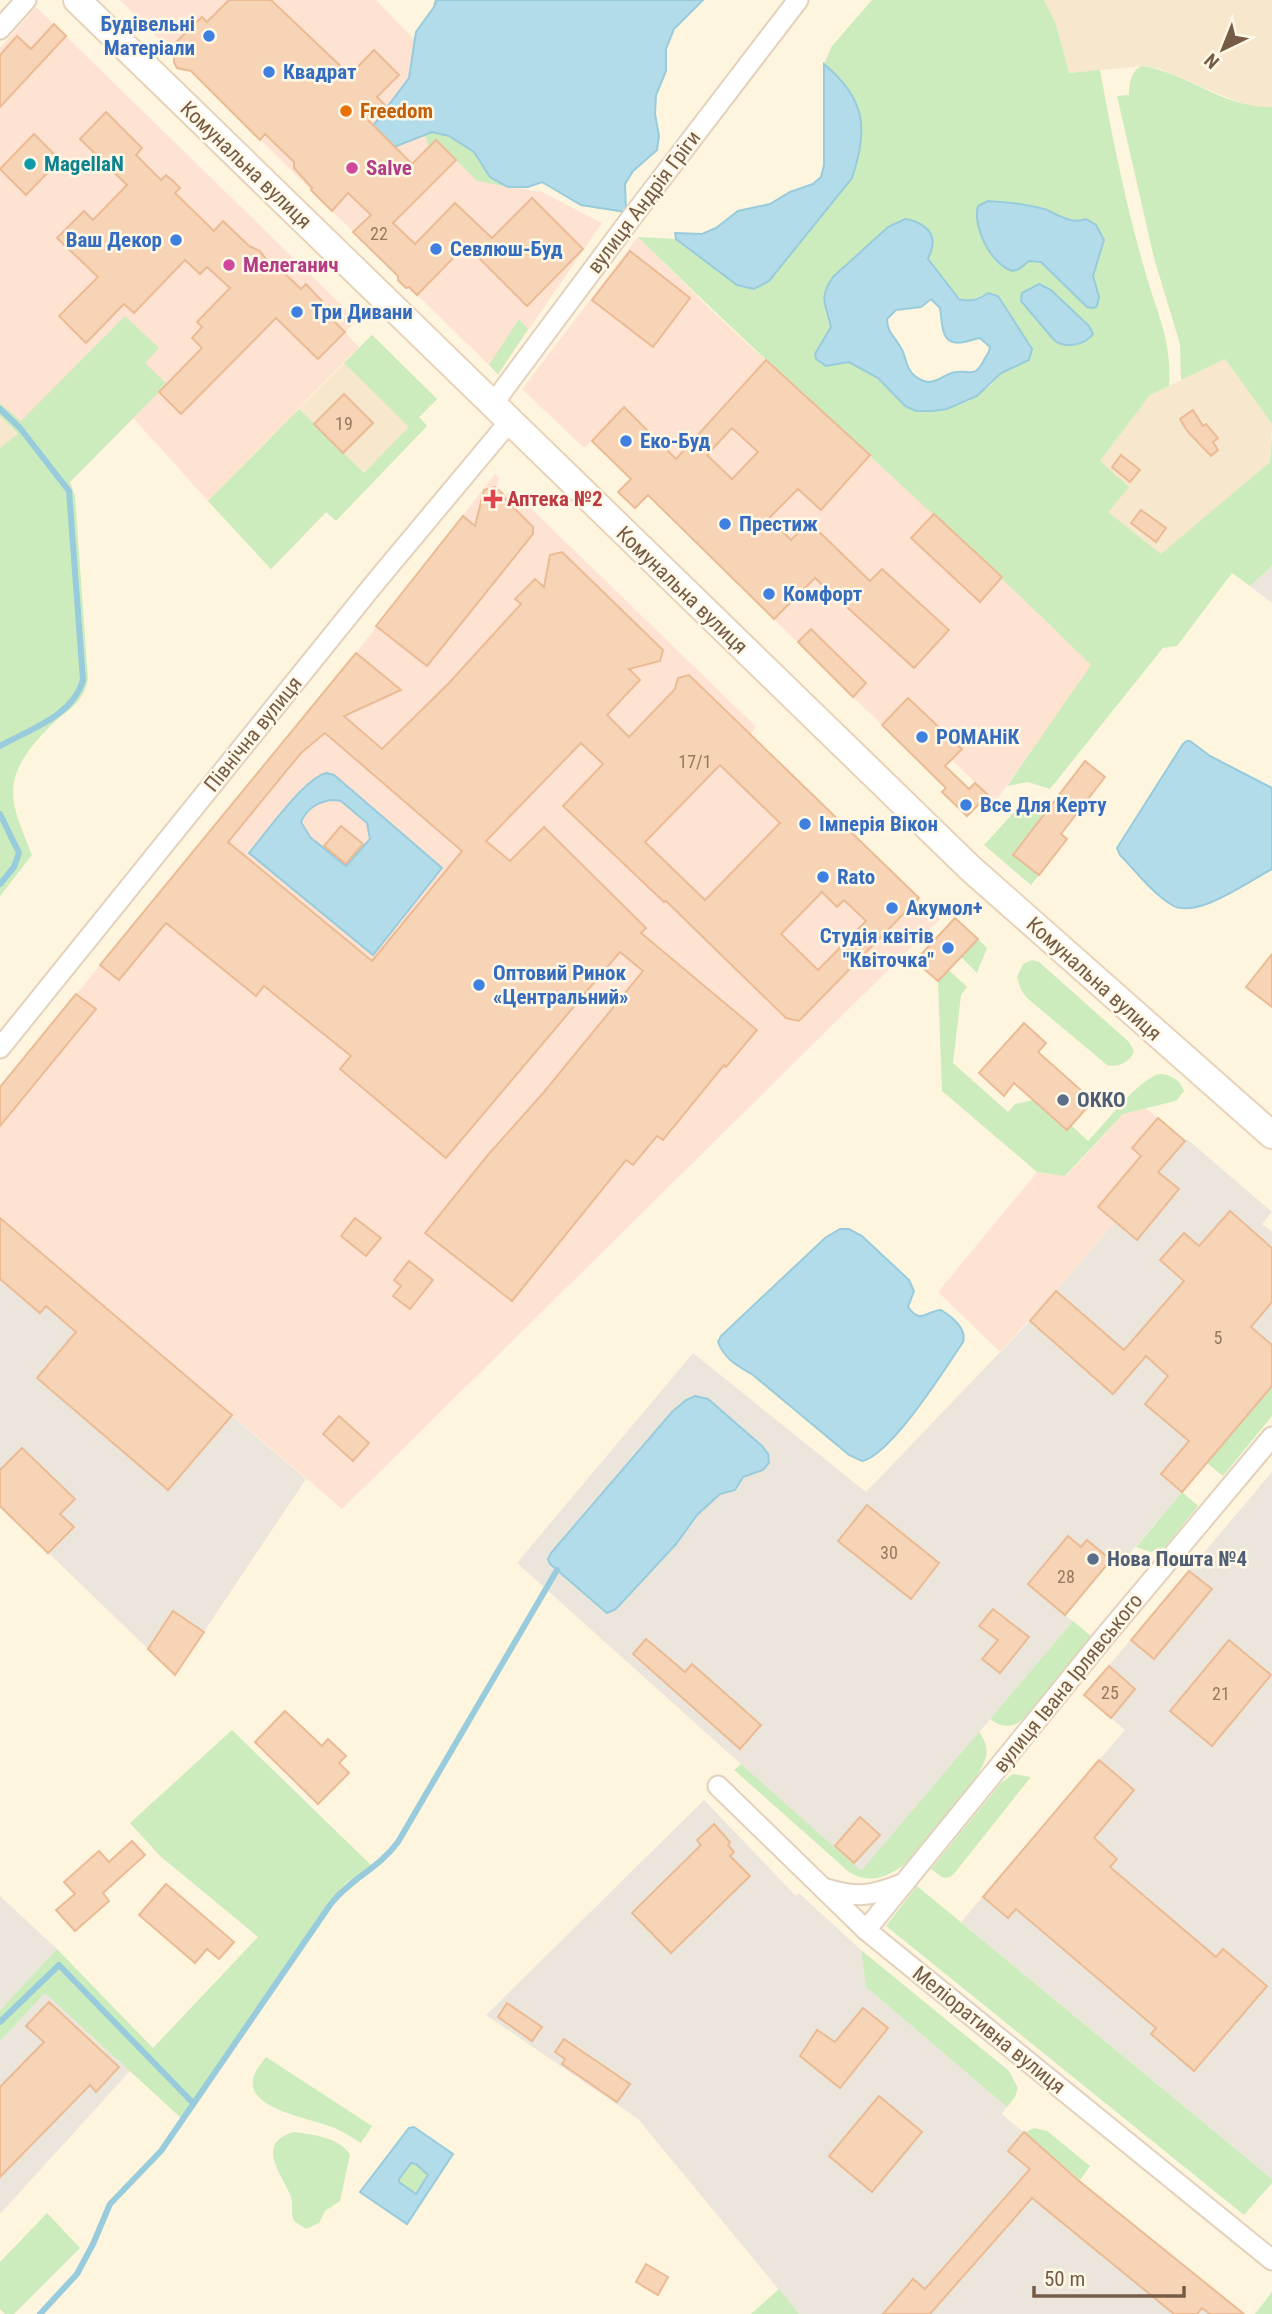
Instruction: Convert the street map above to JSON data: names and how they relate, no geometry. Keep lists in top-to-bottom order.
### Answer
{
  "streets": {
    "main road": ["Комунальна вулиця"],
    "street": [
      "вулиця Андрія Гріги",
      "Північна вулиця",
      "вулиця Івана Ірлявського",
      "Меліоративна вулиця"
    ]
  },
  "crossings": [
    ["Комунальна вулиця", "вулиця Андрія Гріги"],
    ["Комунальна вулиця", "Північна вулиця"],
    ["вулиця Андрія Гріги", "Північна вулиця"],
    ["вулиця Івана Ірлявського", "Меліоративна вулиця"]
  ],
  "places": {
    "other": [
      "Будівельні Матеріали",
      "Квадрат",
      "Freedom",
      "MagellaN",
      "Salve",
      "Ваш Декор",
      "Севлюш-Буд",
      "Мелеганич",
      "Три Дивани",
      "Еко-Буд",
      "Престиж",
      "Комфорт",
      "РОМАНіК",
      "Все Для Керту",
      "Імперія Вікон",
      "Rato",
      "Акумол+",
      "Студія квітів \"Квіточка\"",
      "Оптовий Ринок «Центральний»",
      "ОККО",
      "Нова Пошта №4"
    ],
    "health": ["Аптека №2"]
  },
  "house_numbers": [
    "22",
    "19",
    "17/1",
    "5",
    "30",
    "28",
    "25",
    "21"
  ],
  "scale_bar": "50 m",
  "north": "bottom left"
}
